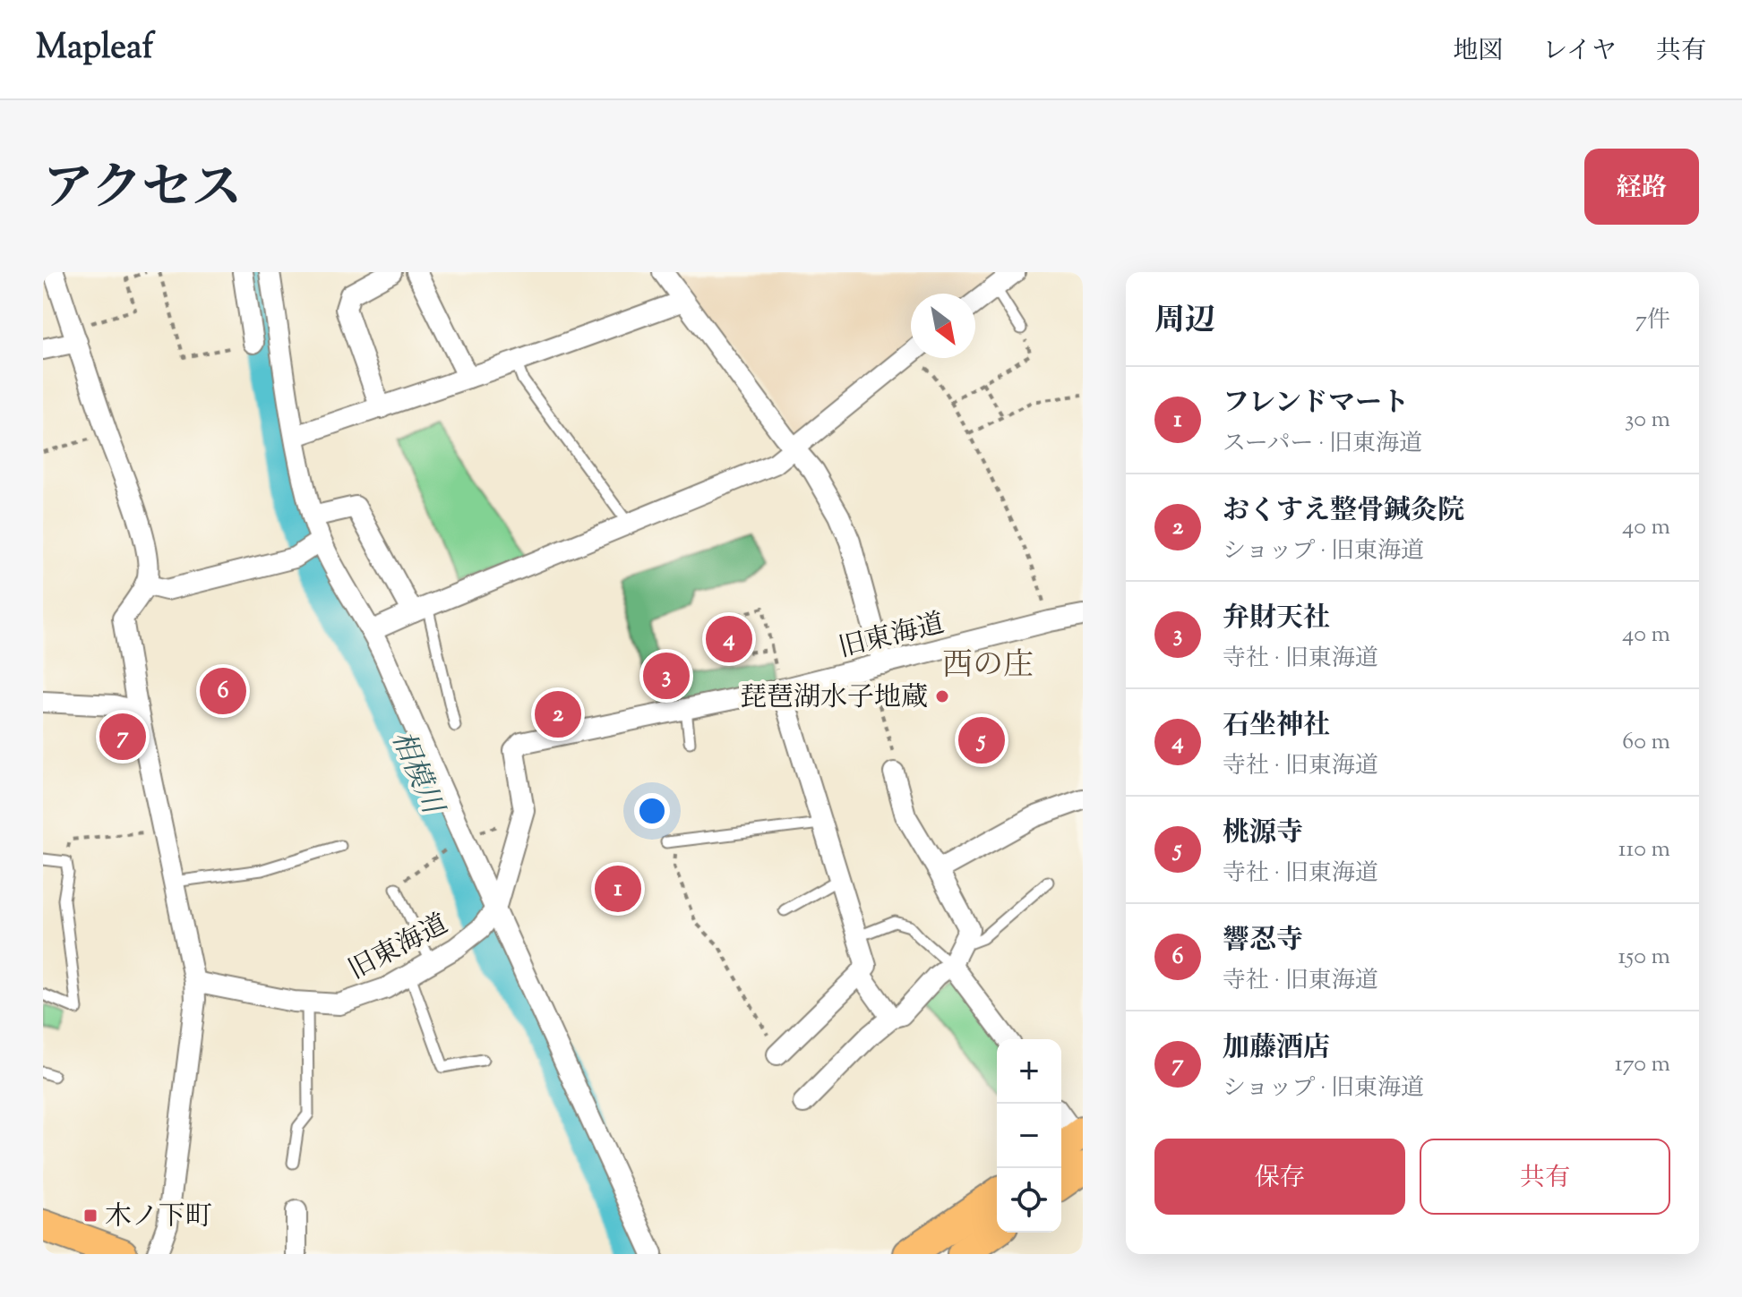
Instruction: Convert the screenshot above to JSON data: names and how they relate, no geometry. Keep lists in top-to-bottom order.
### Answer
{
  "streets": {
    "street": ["旧東海道"]
  },
  "districts": ["西の庄"],
  "water": ["相模川"],
  "places": {
    "other": ["琵琶湖水子地蔵"],
    "transit": ["木ノ下町"]
  },
  "north": "bottom right",
  "page": {
    "header": "Mapleaf",
    "nav": ["地図", "レイヤ", "共有"],
    "title": "アクセス",
    "buttons": [
      "経路",
      ["保存", "共有"]
    ],
    "heading": ["周辺", "7件"],
    "list": [
      {
        "mark": "1",
        "name": "フレンドマート",
        "note": "スーパー · 旧東海道",
        "value": "30 m"
      },
      {
        "mark": "2",
        "name": "おくすえ整骨鍼灸院",
        "note": "ショップ · 旧東海道",
        "value": "40 m"
      },
      {
        "mark": "3",
        "name": "弁財天社",
        "note": "寺社 · 旧東海道",
        "value": "40 m"
      },
      {
        "mark": "4",
        "name": "石坐神社",
        "note": "寺社 · 旧東海道",
        "value": "60 m"
      },
      {
        "mark": "5",
        "name": "桃源寺",
        "note": "寺社 · 旧東海道",
        "value": "110 m"
      },
      {
        "mark": "6",
        "name": "響忍寺",
        "note": "寺社 · 旧東海道",
        "value": "150 m"
      },
      {
        "mark": "7",
        "name": "加藤酒店",
        "note": "ショップ · 旧東海道",
        "value": "170 m"
      }
    ],
    "pins": [
      "4",
      "3",
      "6",
      "2",
      "7",
      "5",
      "1"
    ],
    "map_buttons": ["+", "−"]
  }
}
